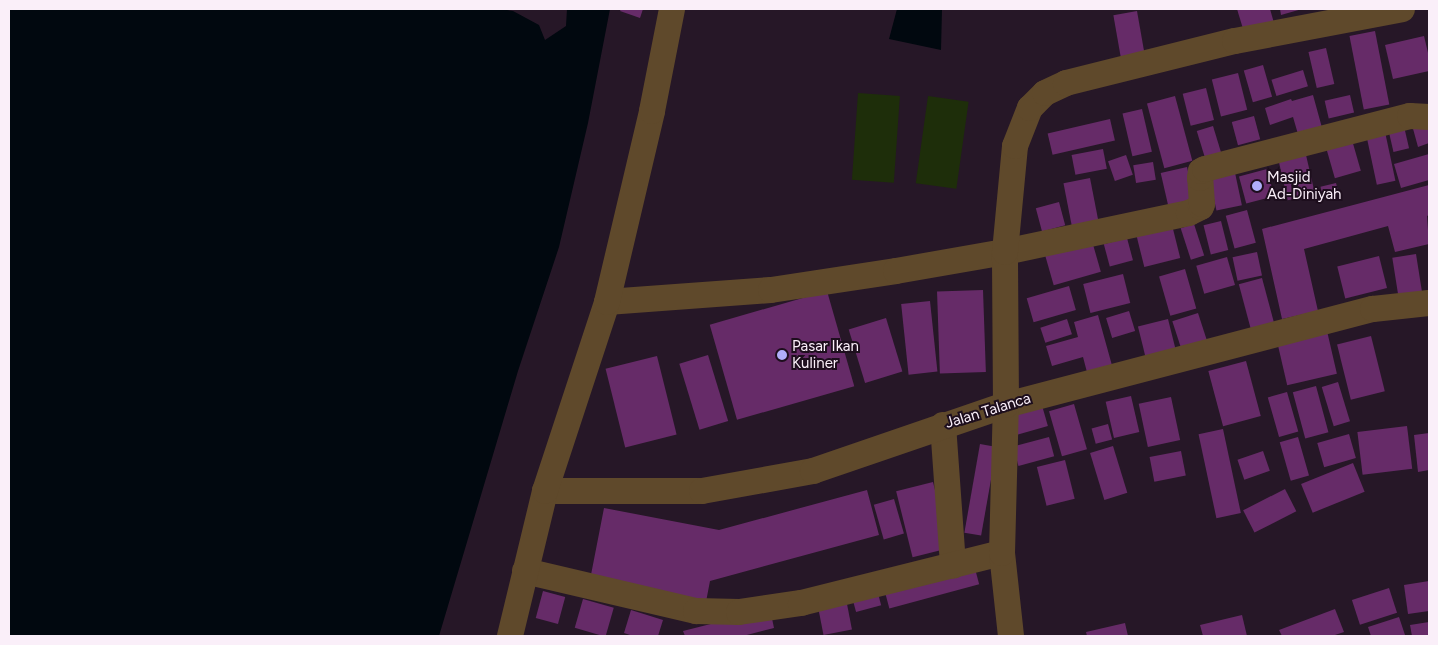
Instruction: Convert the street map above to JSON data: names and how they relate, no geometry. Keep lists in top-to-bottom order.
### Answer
{
  "streets": {
    "street": ["Jalan Talanca"]
  },
  "places": ["Masjid Ad-Diniyah", "Pasar Ikan Kuliner"]
}
